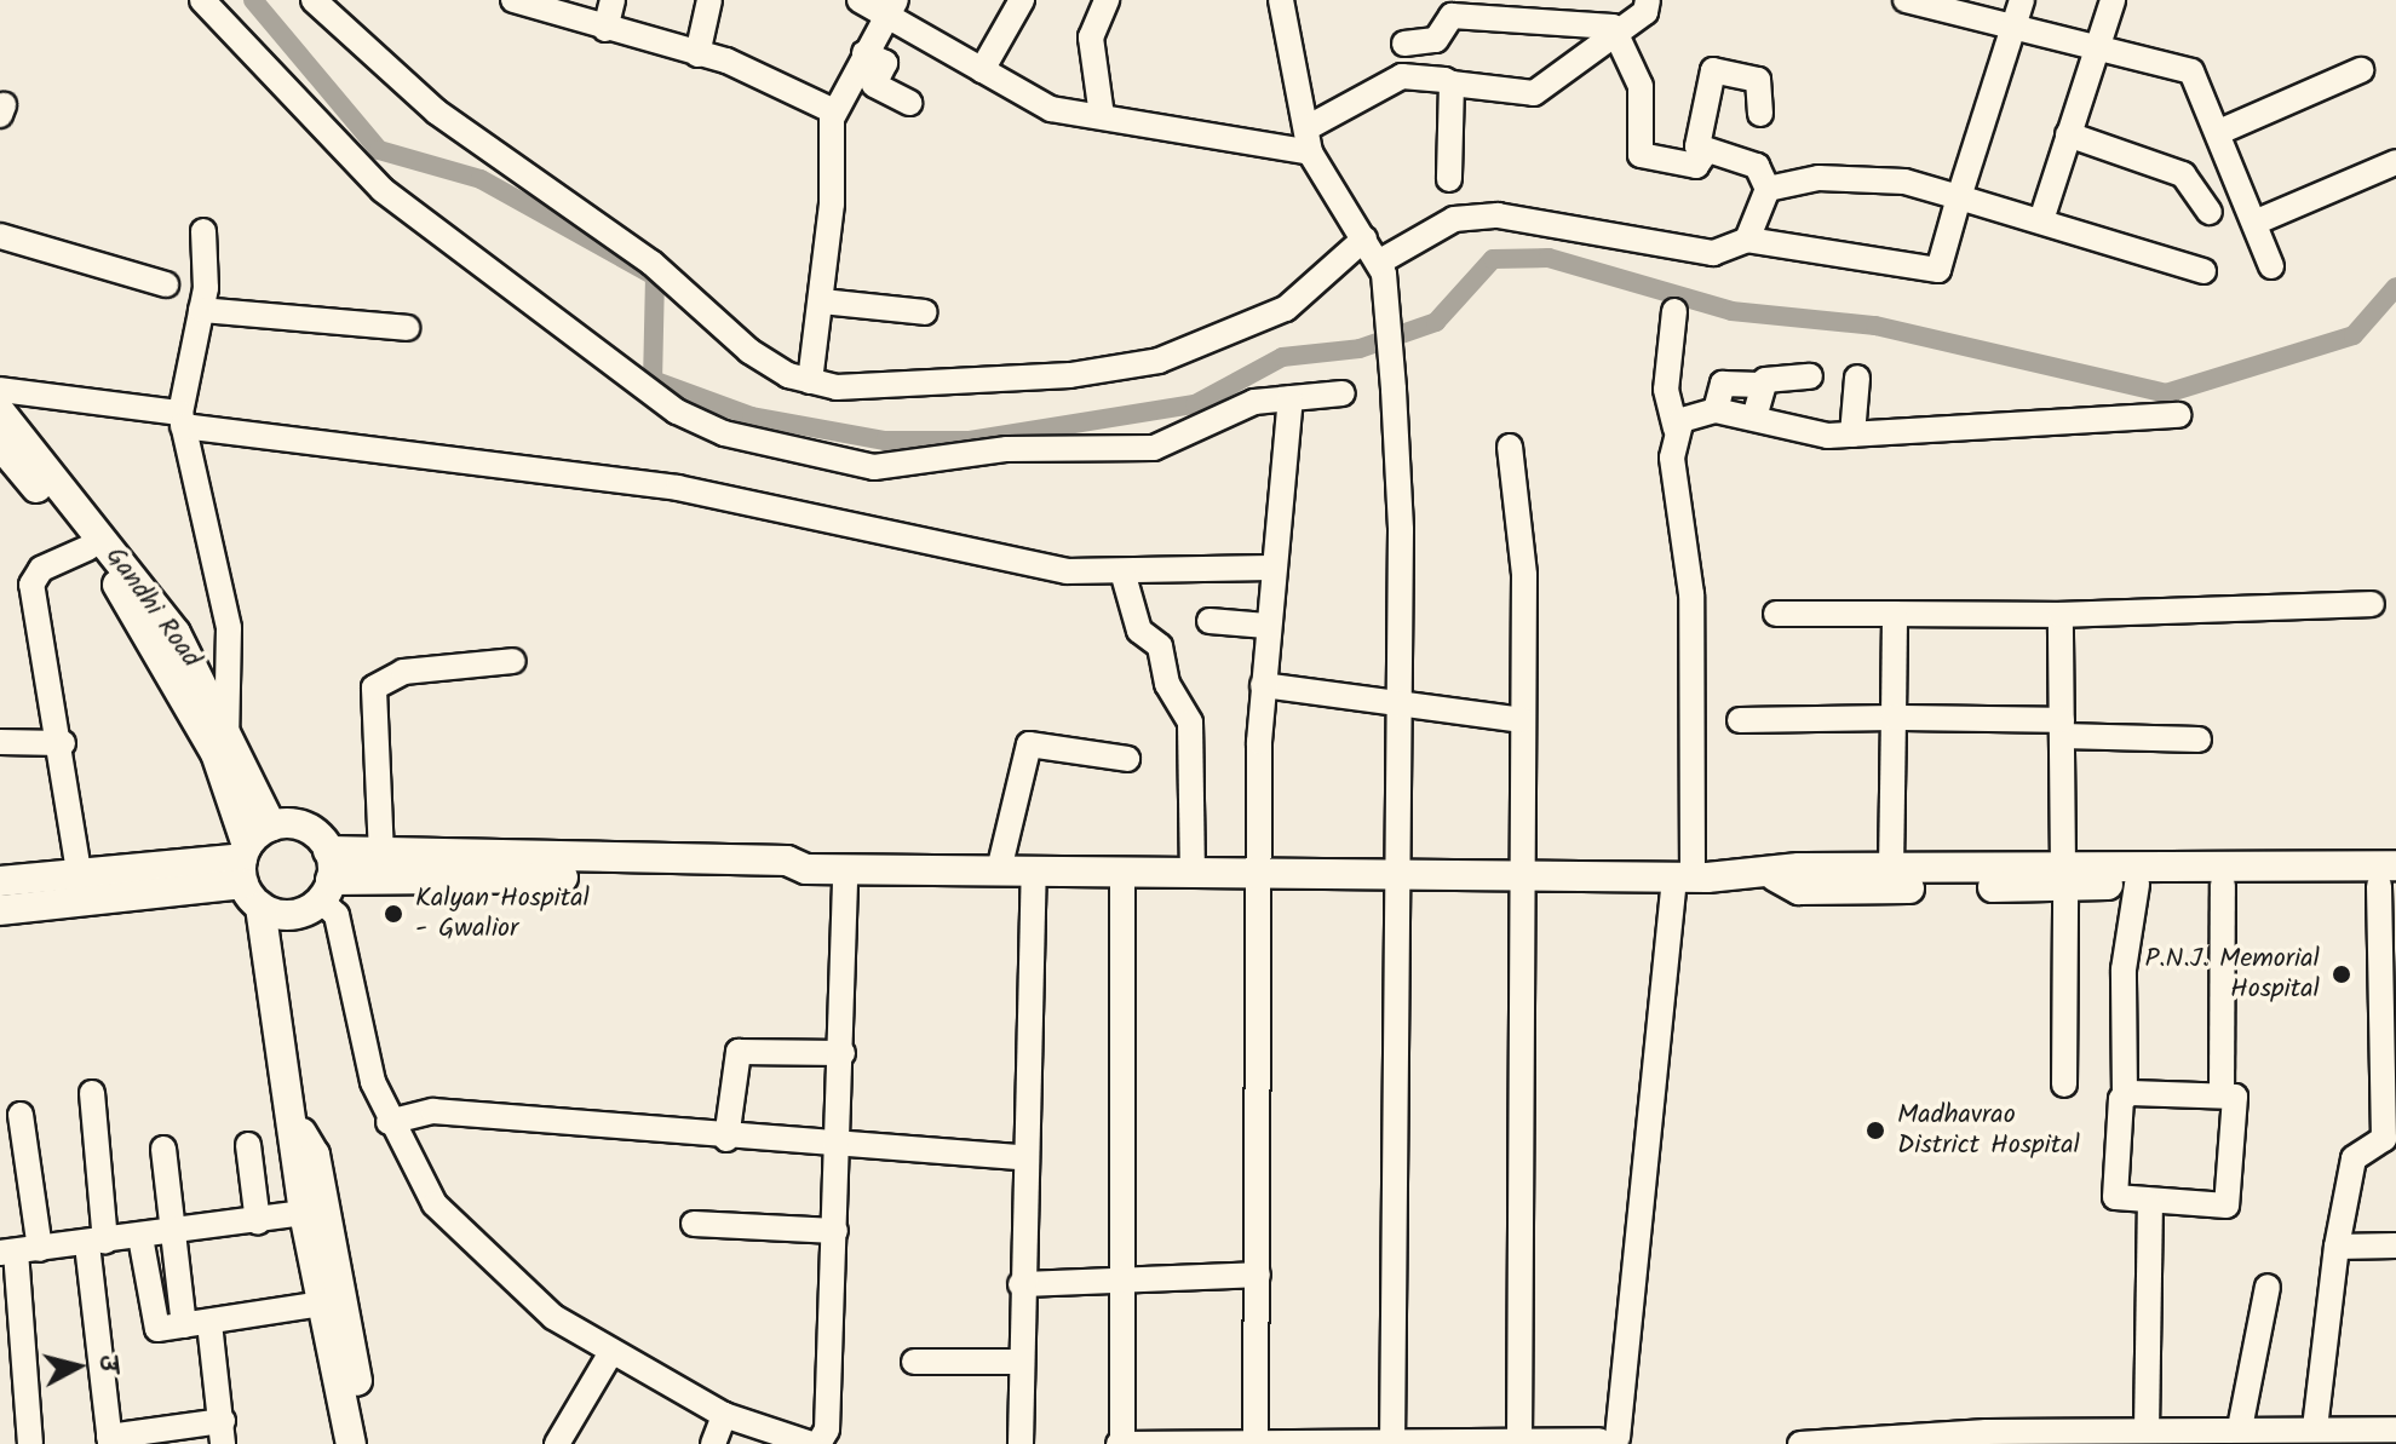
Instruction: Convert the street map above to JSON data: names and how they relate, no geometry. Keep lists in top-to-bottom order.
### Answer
{
  "streets": {
    "main road": ["Gandhi Road"]
  },
  "places": ["Kalyan Hospital - Gwalior", "P.N.J. Memorial Hospital", "Madhavrao District Hospital"],
  "north": "right"
}
